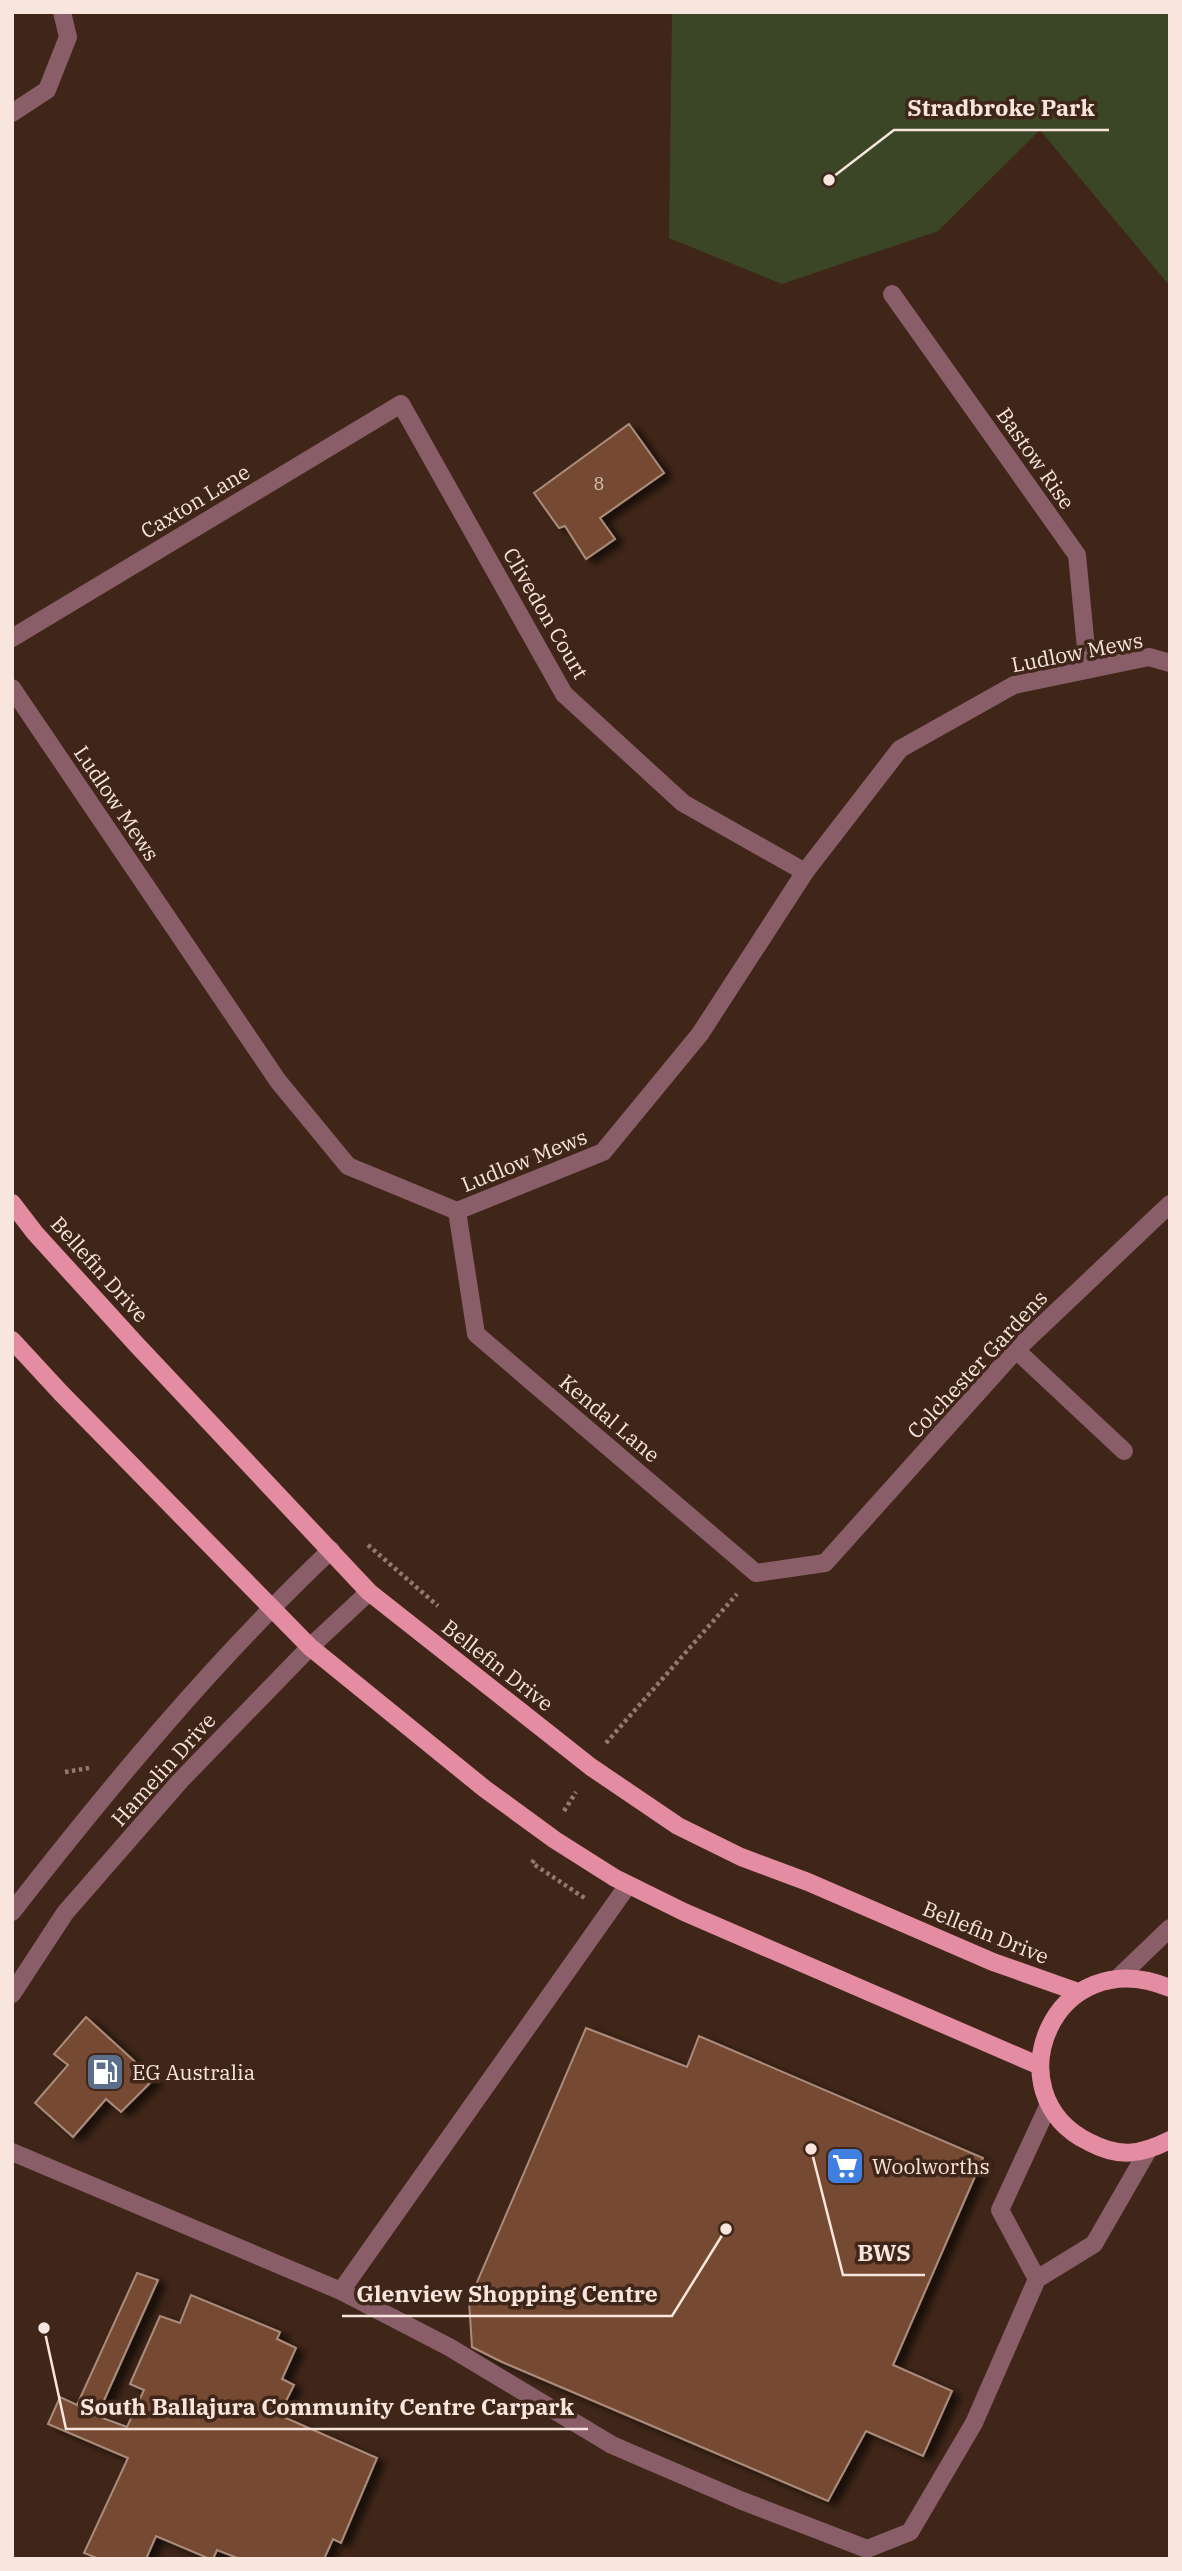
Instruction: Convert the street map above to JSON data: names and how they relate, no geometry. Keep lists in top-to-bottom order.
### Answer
{
  "streets": {
    "main road": ["Bellefin Drive"],
    "street": [
      "Bastow Rise",
      "Caxton Lane",
      "Clivedon Court",
      "Ludlow Mews",
      "Colchester Gardens",
      "Kendal Lane",
      "Hamelin Drive"
    ]
  },
  "crossings": [
    ["Bastow Rise", "Ludlow Mews"],
    ["Caxton Lane", "Clivedon Court"],
    ["Clivedon Court", "Ludlow Mews"],
    ["Ludlow Mews", "Kendal Lane"],
    ["Bellefin Drive", "Hamelin Drive"],
    ["Colchester Gardens", "Kendal Lane"]
  ],
  "places": {
    "other": [
      "Stradbroke Park",
      "BWS",
      "Glenview Shopping Centre",
      "South Ballajura Community Centre Carpark"
    ],
    "fuel station": ["EG Australia"],
    "supermarket": ["Woolworths"]
  },
  "house_numbers": ["8"]
}
